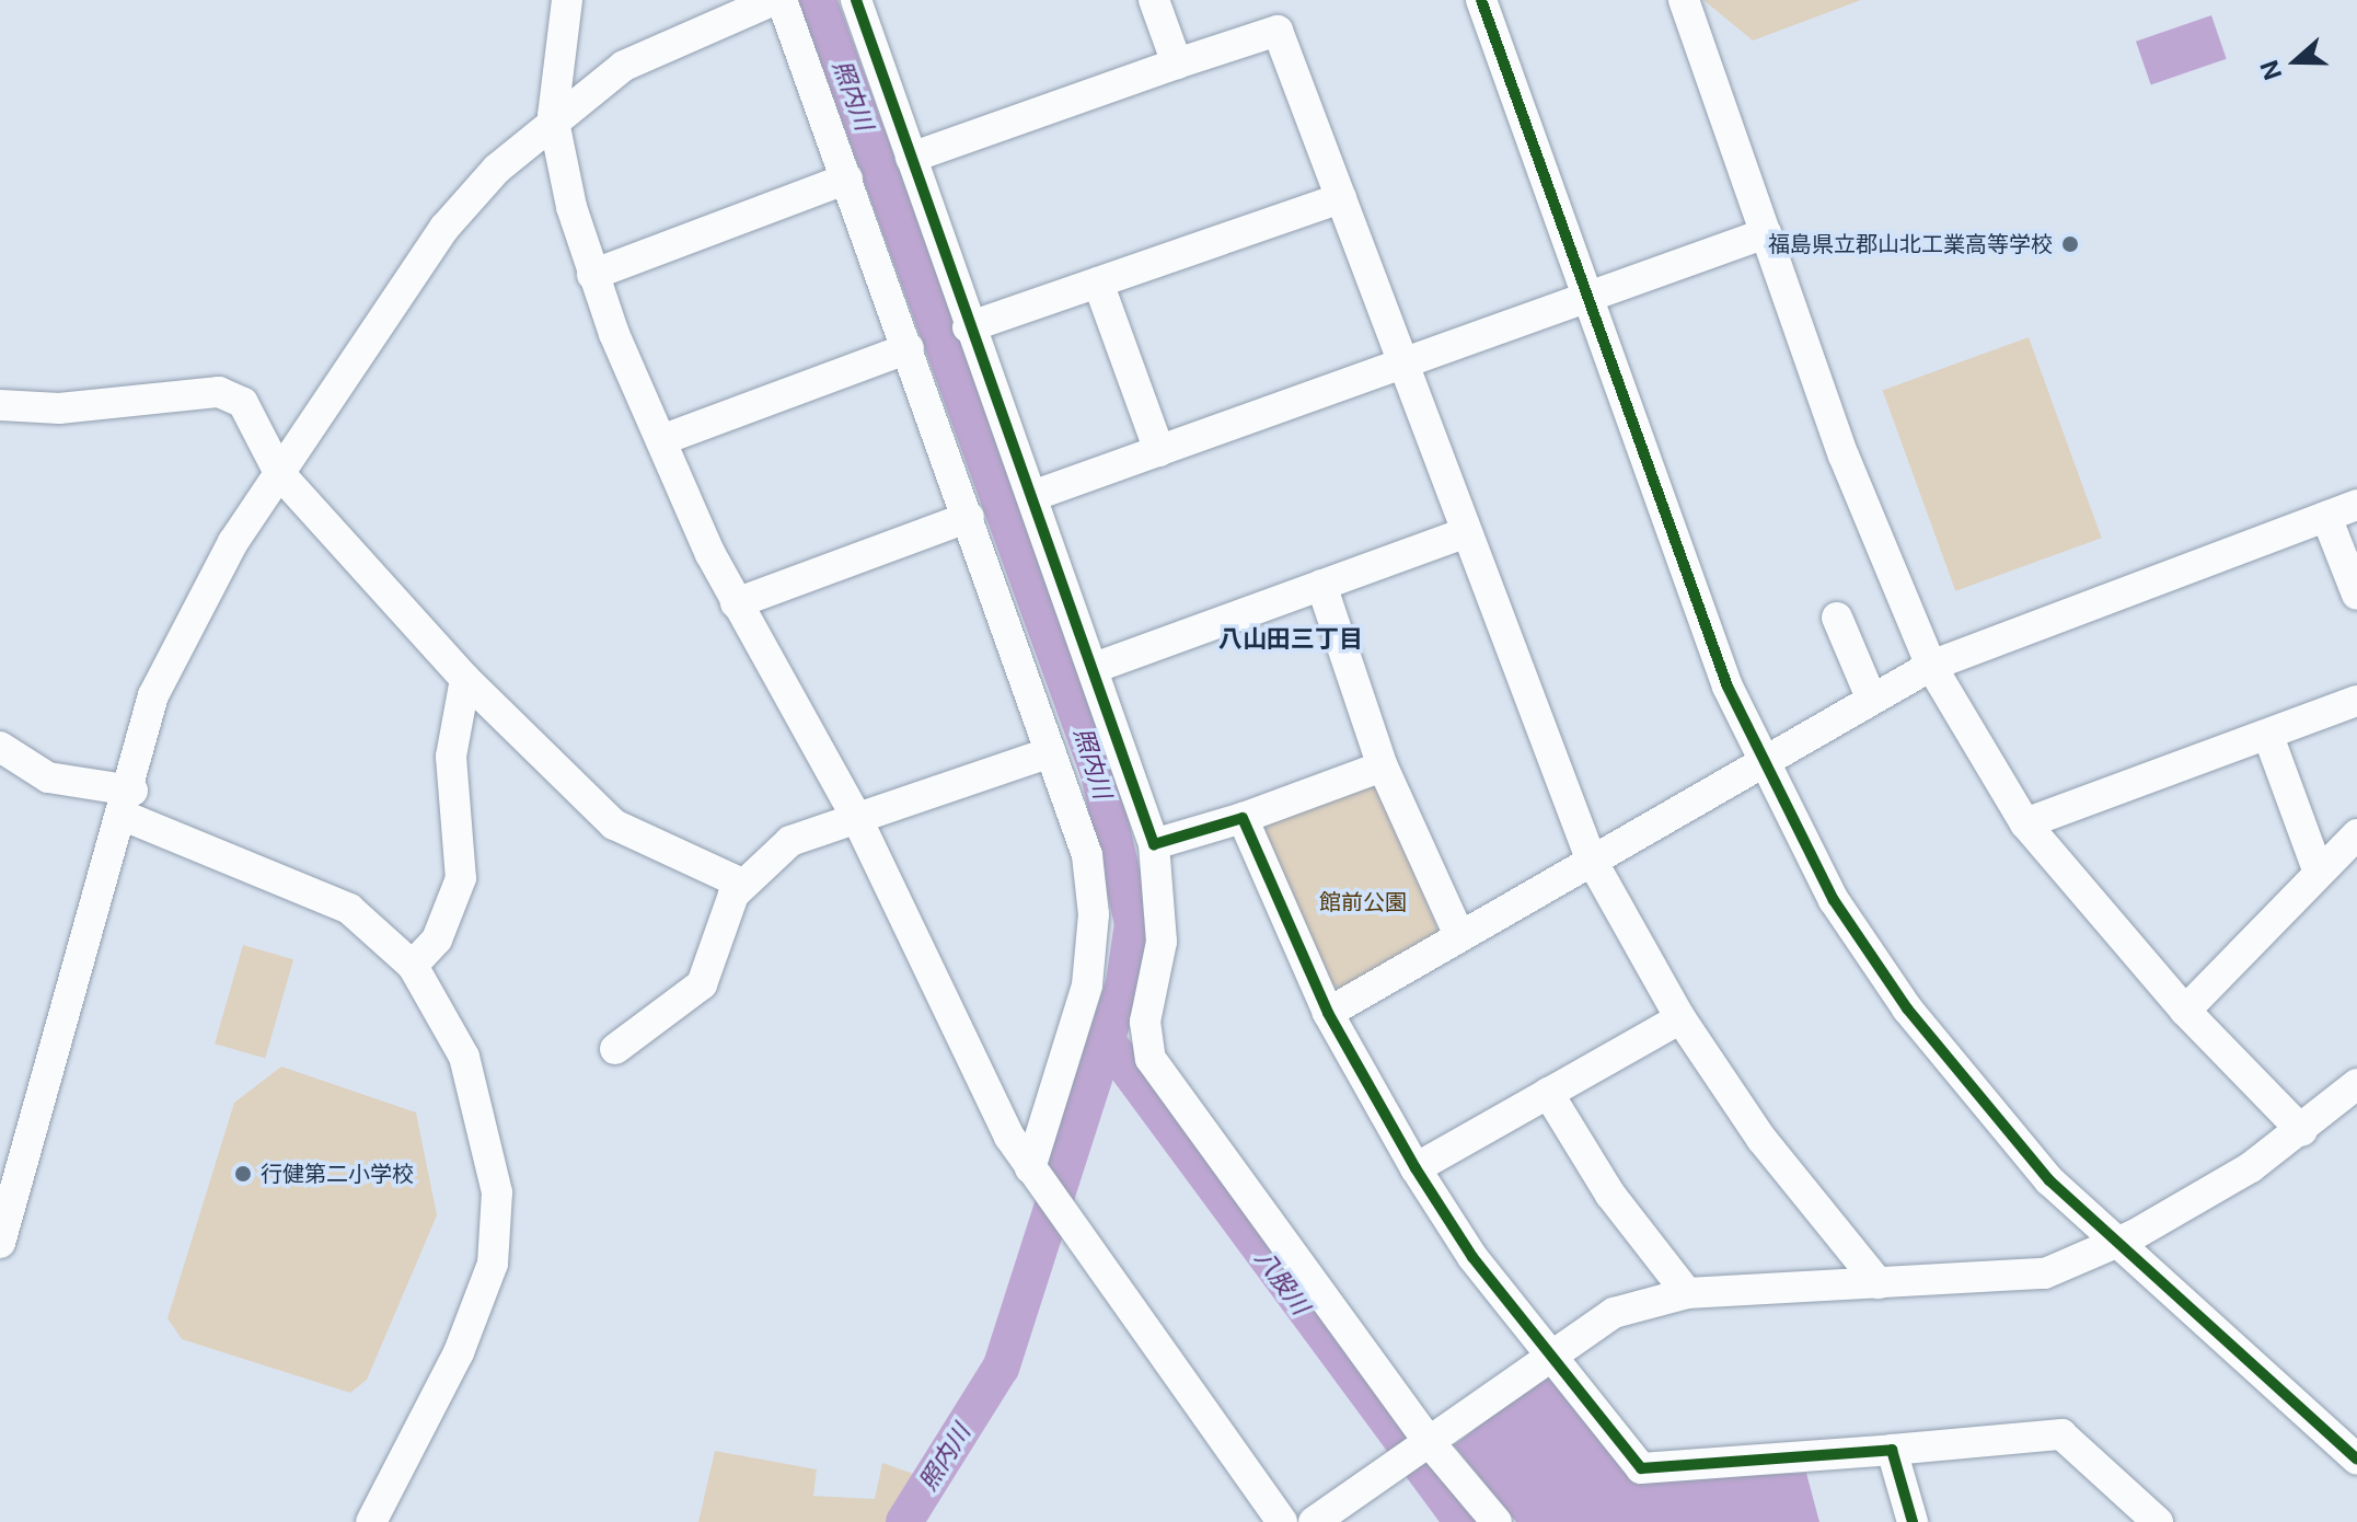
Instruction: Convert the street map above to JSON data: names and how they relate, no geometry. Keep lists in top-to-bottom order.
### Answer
{
  "districts": ["八山田三丁目"],
  "water": ["照内川", "八股川"],
  "parks": ["館前公園"],
  "places": ["福島県立郡山北工業高等学校", "行健第二小学校"],
  "north": "left"
}
